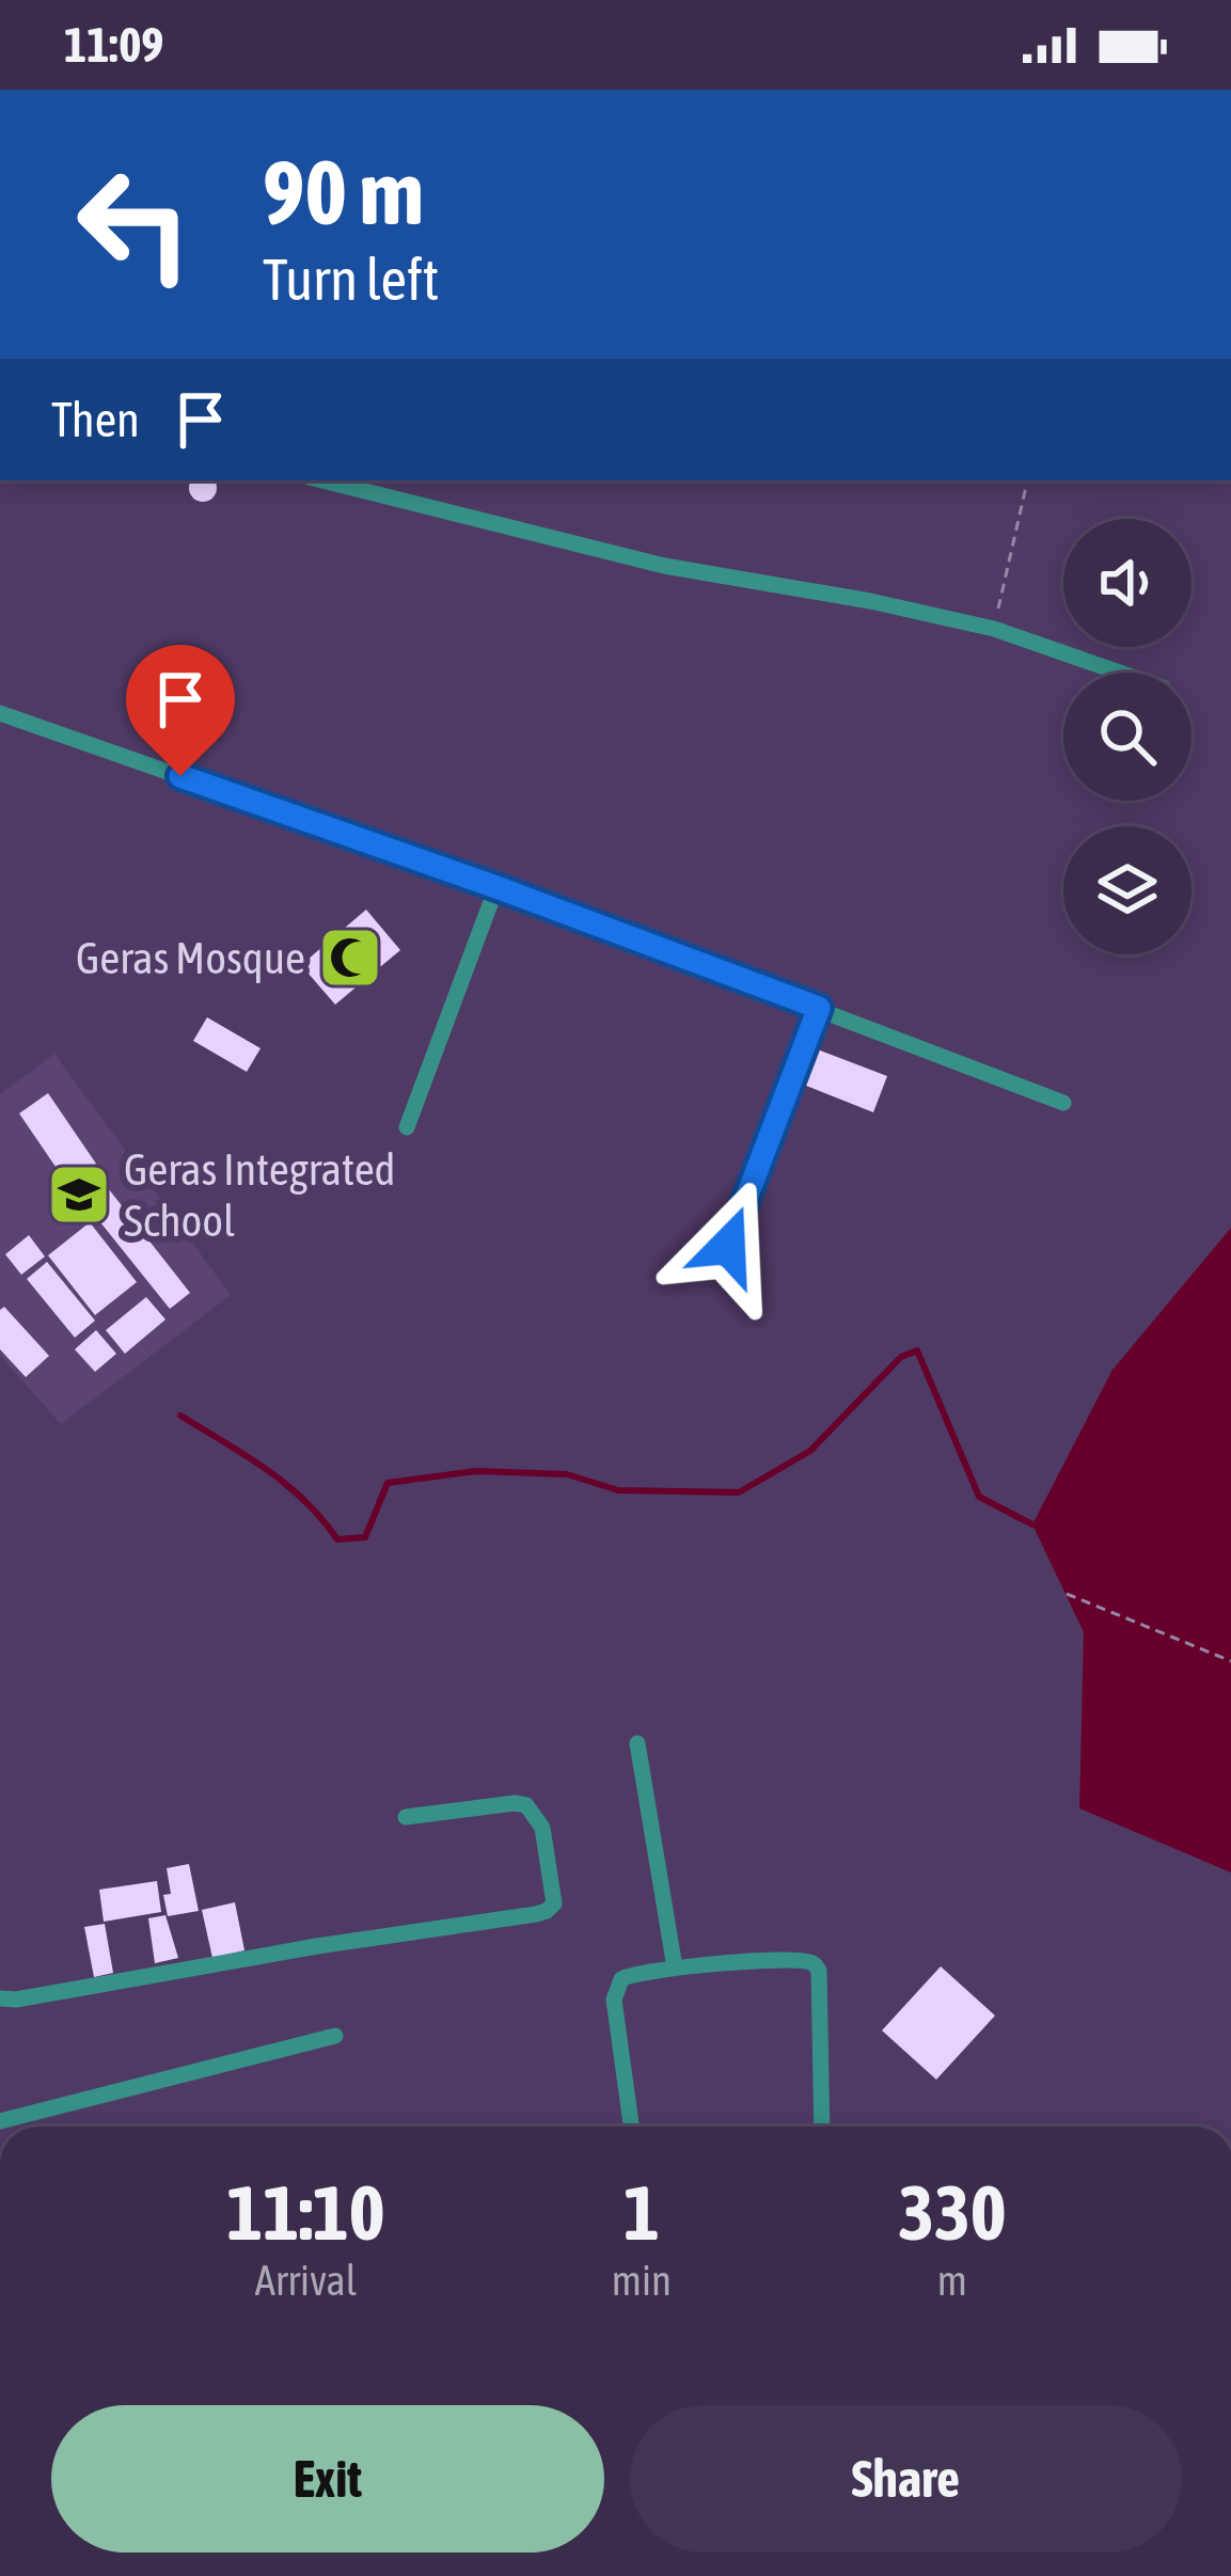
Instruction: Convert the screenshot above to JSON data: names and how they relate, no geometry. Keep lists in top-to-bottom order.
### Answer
{
  "places": {
    "mosque": ["Geras Mosque"],
    "school or university": ["Geras Integrated School"]
  },
  "page": {
    "status": "11:09",
    "turn": ["90 m", "Turn left"],
    "then": "Then",
    "eta": [
      "11:10",
      "Arrival",
      "1",
      "min",
      "330",
      "m"
    ],
    "buttons": ["Exit", "Share"]
  }
}
